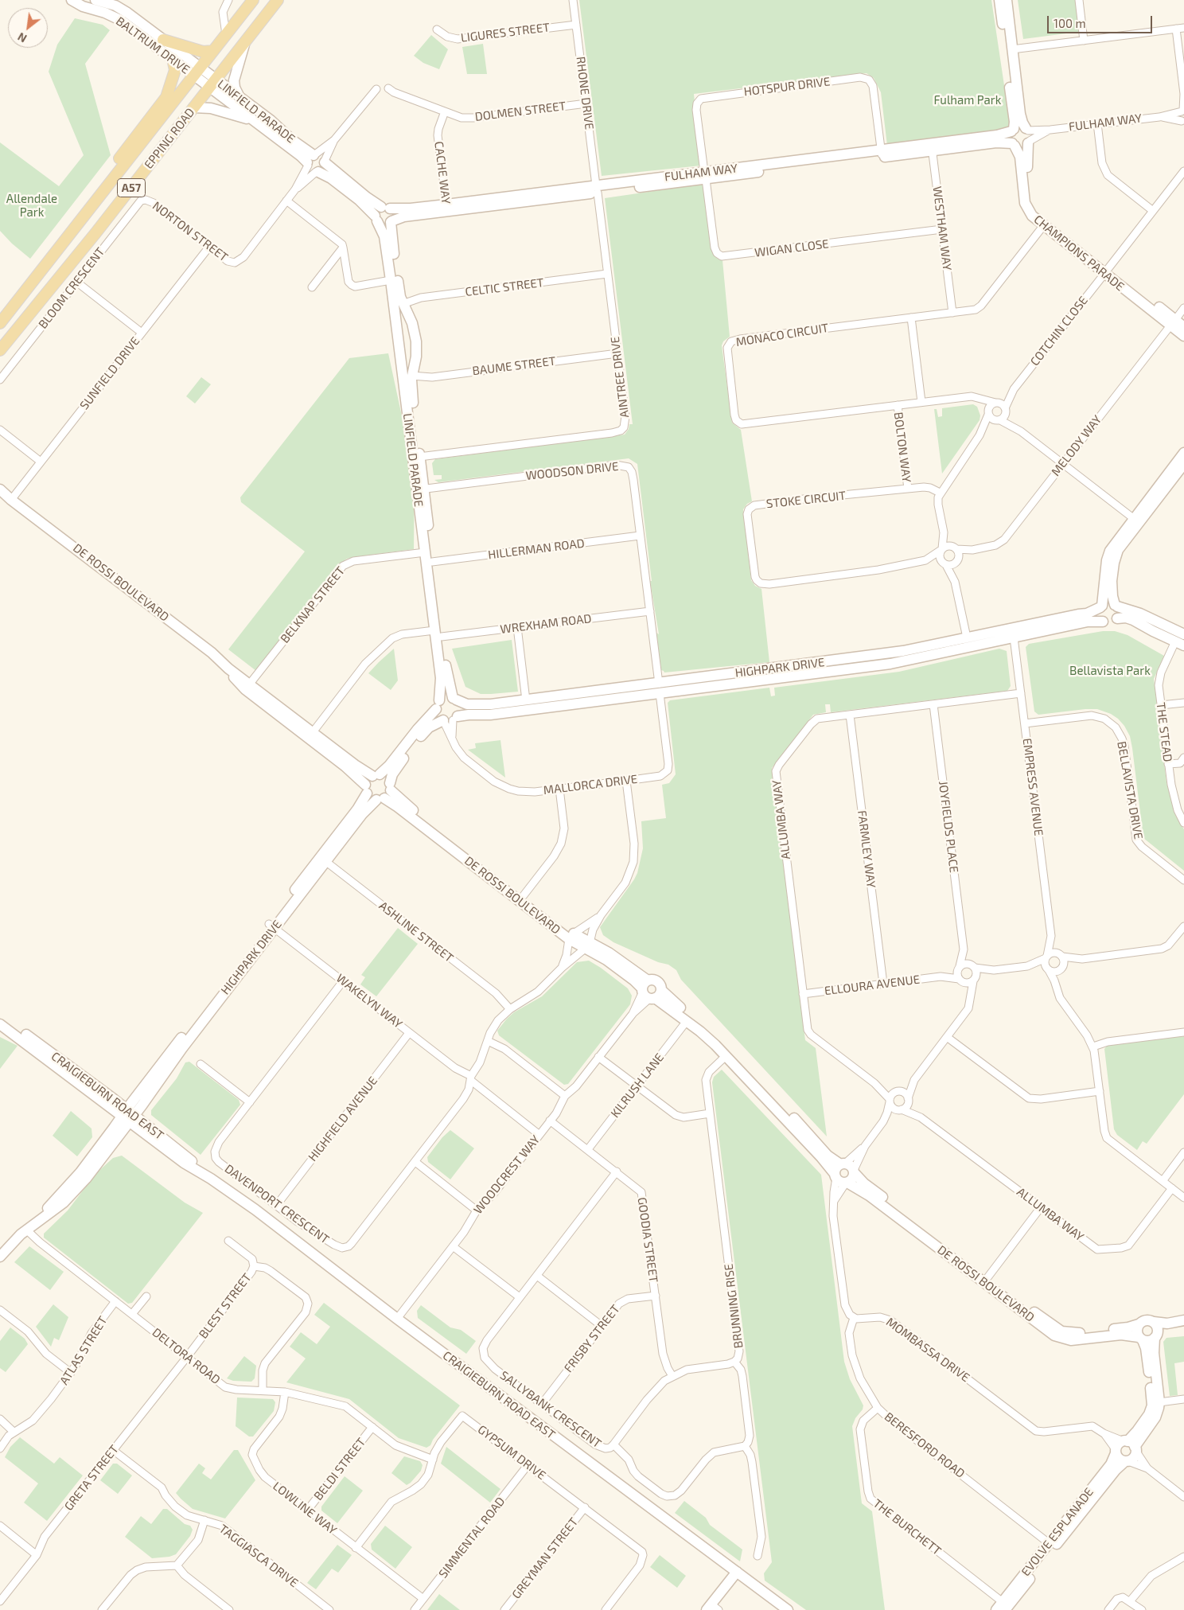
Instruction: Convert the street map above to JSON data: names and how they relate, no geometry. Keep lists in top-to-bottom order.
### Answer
{
  "streets": {
    "main road": ["EPPING ROAD", "A57"],
    "street": [
      "LIGURES STREET",
      "BALTRUM DRIVE",
      "HOTSPUR DRIVE",
      "RHONE DRIVE",
      "LINFIELD PARADE",
      "DOLMEN STREET",
      "FULHAM WAY",
      "CACHE WAY",
      "WESTHAM WAY",
      "NORTON STREET",
      "WIGAN CLOSE",
      "CHAMPIONS PARADE",
      "CELTIC STREET",
      "BLOOM CRESCENT",
      "COTCHIN CLOSE",
      "MONACO CIRCUIT",
      "BAUME STREET",
      "SUNFIELD DRIVE",
      "AINTREE DRIVE",
      "MELODY WAY",
      "BOLTON WAY",
      "WOODSON DRIVE",
      "STOKE CIRCUIT",
      "HILLERMAN ROAD",
      "DE ROSSI BOULEVARD",
      "BELKNAP STREET",
      "WREXHAM ROAD",
      "HIGHPARK DRIVE",
      "THE STEAD",
      "MALLORCA DRIVE",
      "EMPRESS AVENUE",
      "BELLAVISTA DRIVE",
      "ALLUMBA WAY",
      "JOYFIELDS PLACE",
      "FARMLEY WAY",
      "ASHLINE STREET",
      "ELLOURA AVENUE",
      "WAKELYN WAY",
      "KILRUSH LANE",
      "CRAIGIEBURN ROAD EAST",
      "HIGHFIELD AVENUE",
      "WOODCREST WAY",
      "DAVENPORT CRESCENT",
      "GOODIA STREET",
      "BLEST STREET",
      "BRUNNING RISE",
      "FRISBY STREET",
      "MOMBASSA DRIVE",
      "ATLAS STREET",
      "DELTORA ROAD",
      "SALLYBANK CRESCENT",
      "BERESFORD ROAD",
      "GYPSUM DRIVE",
      "BELDI STREET",
      "GRETA STREET",
      "LOWLINE WAY",
      "THE BURCHETT",
      "EVOLVE ESPLANADE",
      "SIMMENTAL ROAD",
      "TAGGIASCA DRIVE",
      "GREYMAN STREET"
    ]
  },
  "crossings": [
    ["LIGURES STREET", "RHONE DRIVE"],
    ["BALTRUM DRIVE", "LINFIELD PARADE"],
    ["BALTRUM DRIVE", "EPPING ROAD"],
    ["HOTSPUR DRIVE", "FULHAM WAY"],
    ["HOTSPUR DRIVE", "WIGAN CLOSE"],
    ["RHONE DRIVE", "DOLMEN STREET"],
    ["RHONE DRIVE", "FULHAM WAY"],
    ["RHONE DRIVE", "AINTREE DRIVE"],
    ["LINFIELD PARADE", "FULHAM WAY"],
    ["LINFIELD PARADE", "EPPING ROAD"],
    ["LINFIELD PARADE", "NORTON STREET"],
    ["LINFIELD PARADE", "CELTIC STREET"],
    ["LINFIELD PARADE", "BAUME STREET"],
    ["LINFIELD PARADE", "AINTREE DRIVE"],
    ["LINFIELD PARADE", "WOODSON DRIVE"],
    ["LINFIELD PARADE", "HILLERMAN ROAD"],
    ["LINFIELD PARADE", "BELKNAP STREET"],
    ["LINFIELD PARADE", "WREXHAM ROAD"],
    ["LINFIELD PARADE", "HIGHPARK DRIVE"],
    ["LINFIELD PARADE", "MALLORCA DRIVE"],
    ["DOLMEN STREET", "CACHE WAY"],
    ["FULHAM WAY", "CACHE WAY"],
    ["FULHAM WAY", "WESTHAM WAY"],
    ["FULHAM WAY", "WIGAN CLOSE"],
    ["FULHAM WAY", "CHAMPIONS PARADE"],
    ["FULHAM WAY", "AINTREE DRIVE"],
    ["WESTHAM WAY", "WIGAN CLOSE"],
    ["WESTHAM WAY", "MONACO CIRCUIT"],
    ["NORTON STREET", "BLOOM CRESCENT"],
    ["NORTON STREET", "SUNFIELD DRIVE"],
    ["CHAMPIONS PARADE", "COTCHIN CLOSE"],
    ["CHAMPIONS PARADE", "MONACO CIRCUIT"],
    ["CHAMPIONS PARADE", "MELODY WAY"],
    ["CELTIC STREET", "AINTREE DRIVE"],
    ["COTCHIN CLOSE", "MONACO CIRCUIT"],
    ["MONACO CIRCUIT", "BOLTON WAY"],
    ["BAUME STREET", "AINTREE DRIVE"],
    ["SUNFIELD DRIVE", "DE ROSSI BOULEVARD"],
    ["MELODY WAY", "STOKE CIRCUIT"],
    ["BOLTON WAY", "STOKE CIRCUIT"],
    ["WOODSON DRIVE", "HILLERMAN ROAD"],
    ["WOODSON DRIVE", "WREXHAM ROAD"],
    ["WOODSON DRIVE", "HIGHPARK DRIVE"],
    ["WOODSON DRIVE", "MALLORCA DRIVE"],
    ["DE ROSSI BOULEVARD", "BELKNAP STREET"],
    ["DE ROSSI BOULEVARD", "WREXHAM ROAD"],
    ["DE ROSSI BOULEVARD", "HIGHPARK DRIVE"],
    ["DE ROSSI BOULEVARD", "KILRUSH LANE"],
    ["DE ROSSI BOULEVARD", "WOODCREST WAY"],
    ["DE ROSSI BOULEVARD", "DAVENPORT CRESCENT"],
    ["DE ROSSI BOULEVARD", "BRUNNING RISE"],
    ["HIGHPARK DRIVE", "MALLORCA DRIVE"],
    ["HIGHPARK DRIVE", "EMPRESS AVENUE"],
    ["HIGHPARK DRIVE", "ASHLINE STREET"],
    ["HIGHPARK DRIVE", "WAKELYN WAY"],
    ["HIGHPARK DRIVE", "CRAIGIEBURN ROAD EAST"],
    ["HIGHPARK DRIVE", "DELTORA ROAD"],
    ["EMPRESS AVENUE", "BELLAVISTA DRIVE"],
    ["EMPRESS AVENUE", "ALLUMBA WAY"],
    ["ALLUMBA WAY", "JOYFIELDS PLACE"],
    ["ALLUMBA WAY", "FARMLEY WAY"],
    ["ALLUMBA WAY", "ELLOURA AVENUE"],
    ["JOYFIELDS PLACE", "ELLOURA AVENUE"],
    ["FARMLEY WAY", "ELLOURA AVENUE"],
    ["ASHLINE STREET", "DAVENPORT CRESCENT"],
    ["WAKELYN WAY", "HIGHFIELD AVENUE"],
    ["WAKELYN WAY", "WOODCREST WAY"],
    ["WAKELYN WAY", "DAVENPORT CRESCENT"],
    ["KILRUSH LANE", "GOODIA STREET"],
    ["CRAIGIEBURN ROAD EAST", "WOODCREST WAY"],
    ["HIGHFIELD AVENUE", "DAVENPORT CRESCENT"],
    ["WOODCREST WAY", "GOODIA STREET"],
    ["GOODIA STREET", "FRISBY STREET"],
    ["BLEST STREET", "DELTORA ROAD"],
    ["BLEST STREET", "GRETA STREET"],
    ["BRUNNING RISE", "SALLYBANK CRESCENT"],
    ["FRISBY STREET", "SALLYBANK CRESCENT"],
    ["MOMBASSA DRIVE", "BERESFORD ROAD"],
    ["MOMBASSA DRIVE", "EVOLVE ESPLANADE"],
    ["ATLAS STREET", "DELTORA ROAD"],
    ["DELTORA ROAD", "GYPSUM DRIVE"],
    ["DELTORA ROAD", "BELDI STREET"],
    ["DELTORA ROAD", "GRETA STREET"],
    ["DELTORA ROAD", "LOWLINE WAY"],
    ["BERESFORD ROAD", "THE BURCHETT"],
    ["BERESFORD ROAD", "EVOLVE ESPLANADE"],
    ["GYPSUM DRIVE", "LOWLINE WAY"],
    ["GYPSUM DRIVE", "SIMMENTAL ROAD"],
    ["GYPSUM DRIVE", "GREYMAN STREET"],
    ["BELDI STREET", "LOWLINE WAY"],
    ["GRETA STREET", "TAGGIASCA DRIVE"],
    ["LOWLINE WAY", "SIMMENTAL ROAD"],
    ["THE BURCHETT", "EVOLVE ESPLANADE"]
  ],
  "parks": ["Fulham Park", "Allendale Park", "Bellavista Park"],
  "scale_bar": "100 m",
  "north": "bottom left"
}
